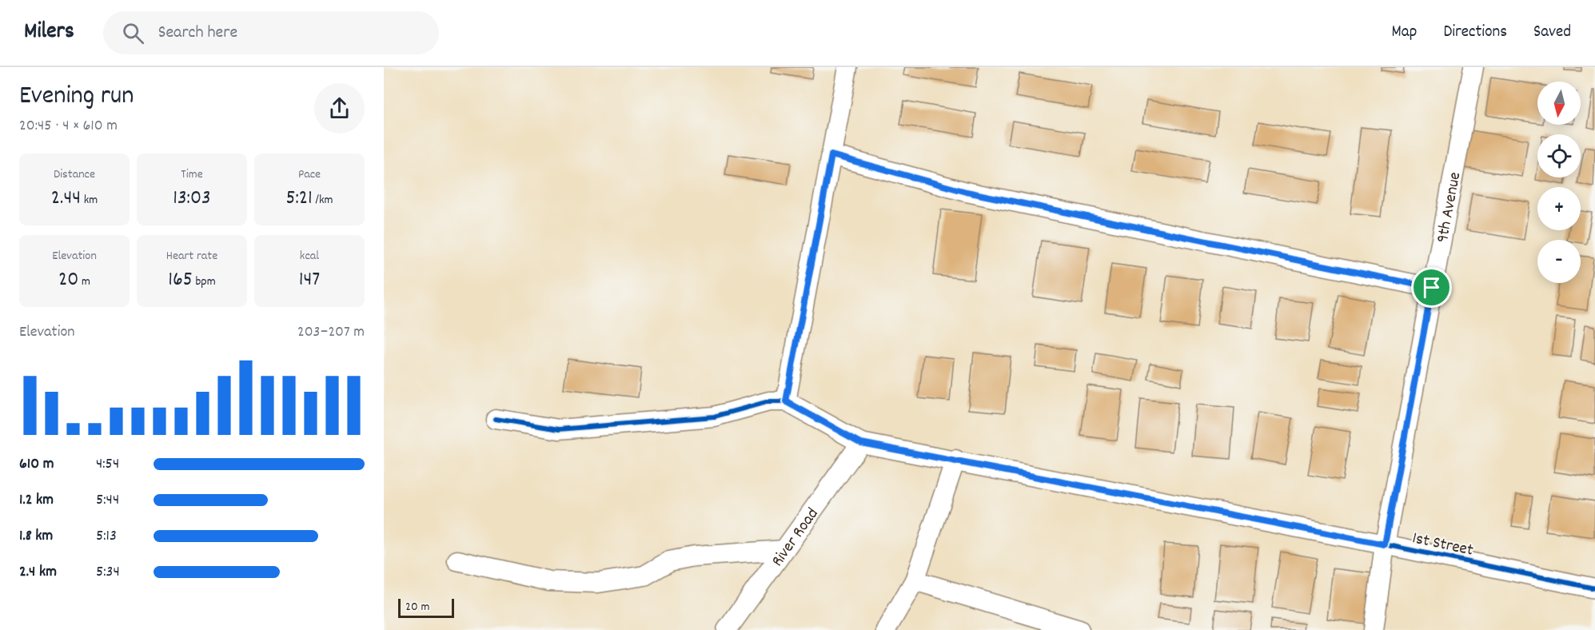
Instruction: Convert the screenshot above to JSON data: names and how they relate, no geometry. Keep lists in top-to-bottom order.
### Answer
{
  "streets": {
    "street": ["9th Avenue", "River Road", "1st Street"]
  },
  "crossings": [
    ["9th Avenue", "1st Street"],
    ["River Road", "1st Street"]
  ],
  "scale_bar": "20 m",
  "north": "bottom",
  "page": {
    "header": "Milers",
    "search": "Search here",
    "nav": ["Map", "Directions", "Saved"],
    "heading": ["Evening run", "20:45 · 4 × 610 m"],
    "map_buttons": ["+", "−"],
    "stats": [
      ["Distance", "2.44 km"],
      ["Time", "13:03"],
      ["Pace", "5:21 /km"],
      ["Elevation", "20 m"],
      ["Heart rate", "165 bpm"],
      ["kcal", "147"]
    ],
    "chart": ["Elevation", "203–207 m"],
    "list": [
      {
        "name": "610 m",
        "note": "4:54"
      },
      {
        "name": "1.2 km",
        "note": "5:44"
      },
      {
        "name": "1.8 km",
        "note": "5:13"
      },
      {
        "name": "2.4 km",
        "note": "5:34"
      }
    ],
    "scale": "20 m"
  }
}
